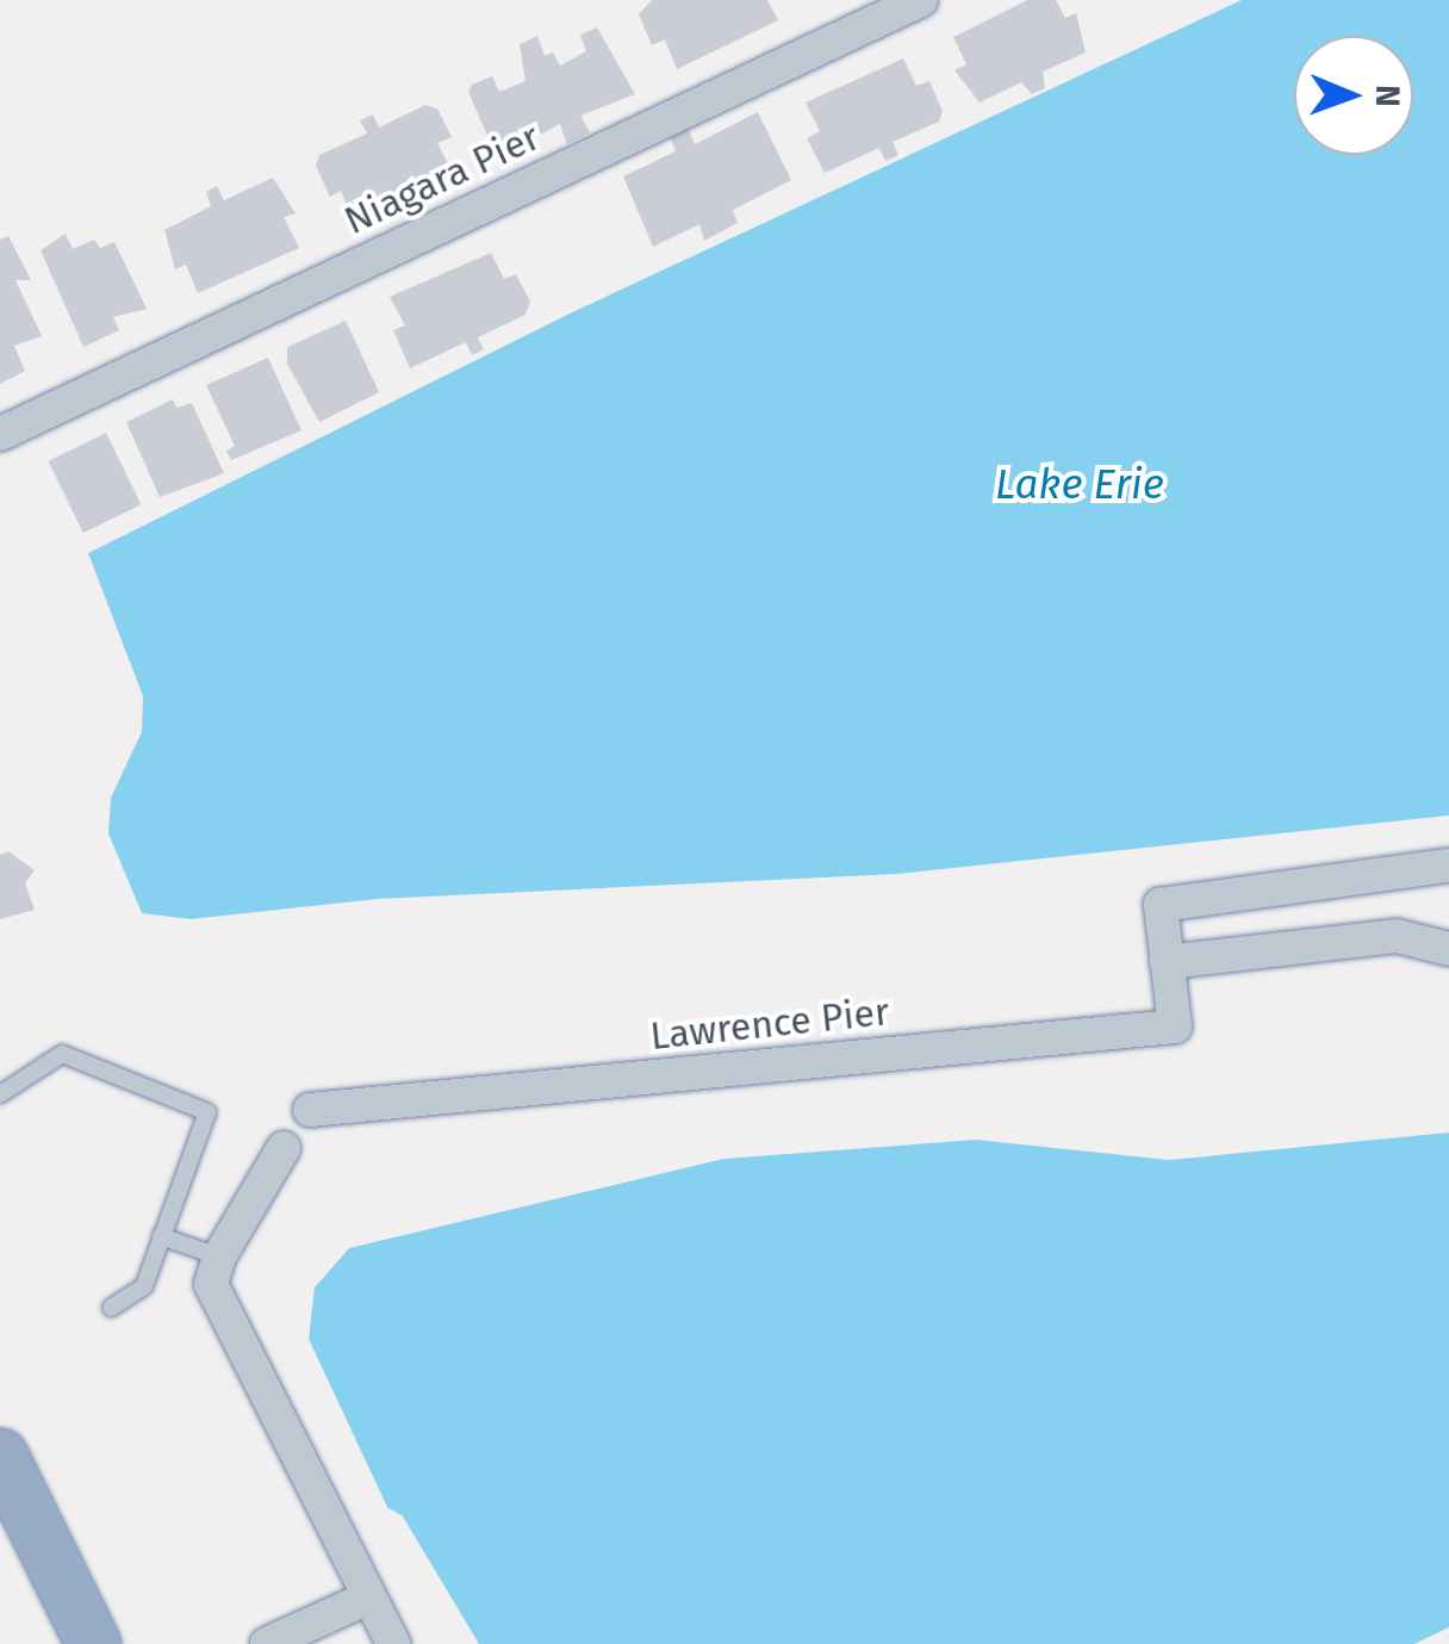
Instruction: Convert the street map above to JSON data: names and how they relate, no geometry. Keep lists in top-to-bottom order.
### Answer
{
  "streets": {
    "street": ["Niagara Pier", "Lawrence Pier"]
  },
  "water": ["Lake Erie"],
  "north": "right"
}
